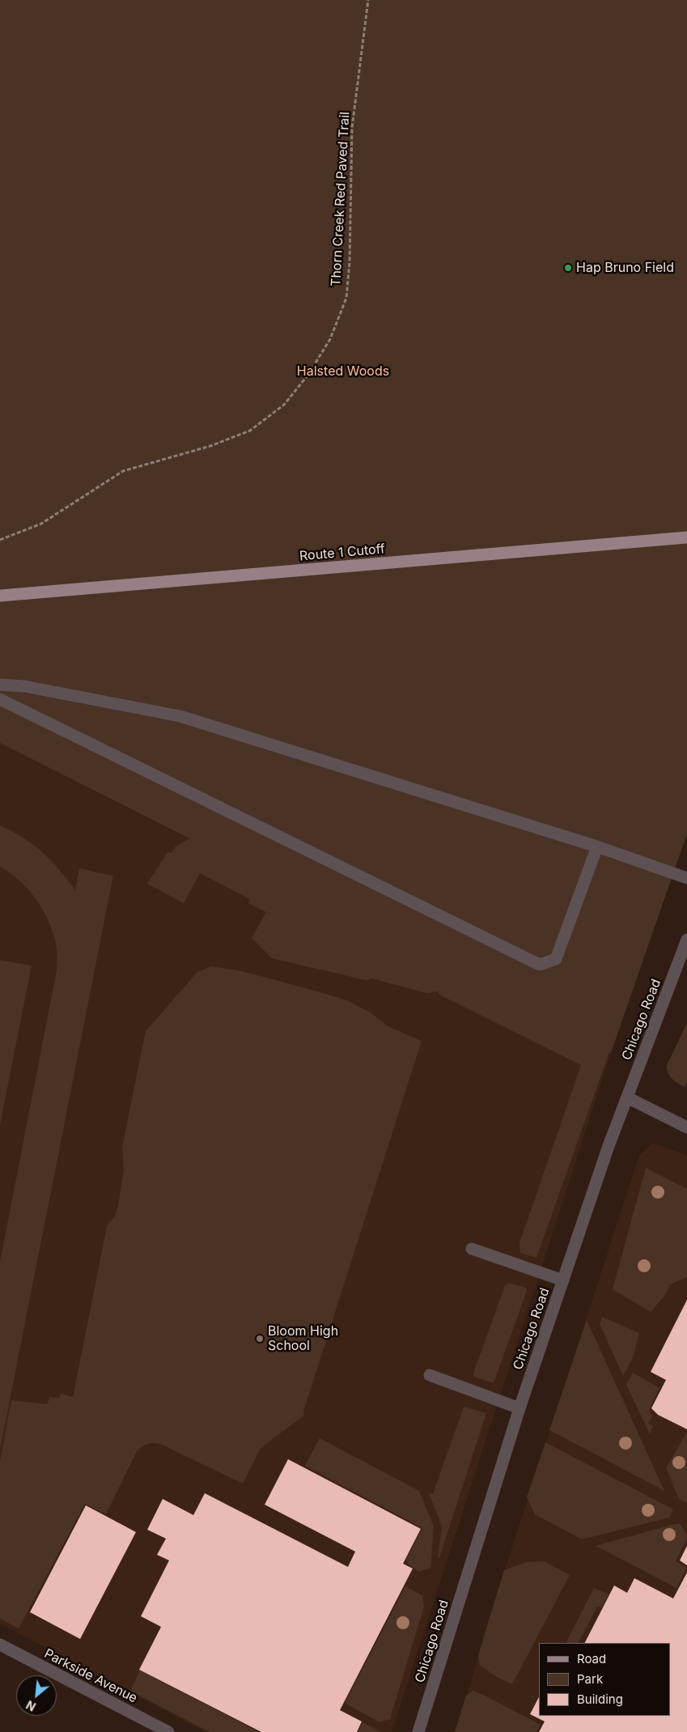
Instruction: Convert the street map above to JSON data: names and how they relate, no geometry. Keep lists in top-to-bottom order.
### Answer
{
  "streets": {
    "main road": ["Route 1 Cutoff"],
    "street": ["Chicago Road", "Parkside Avenue"],
    "path": ["Thorn Creek Red Paved Trail"]
  },
  "parks": ["Halsted Woods"],
  "places": ["Hap Bruno Field", "Bloom High School"],
  "legend": ["Road", "Park", "Building"],
  "north": "bottom left"
}
